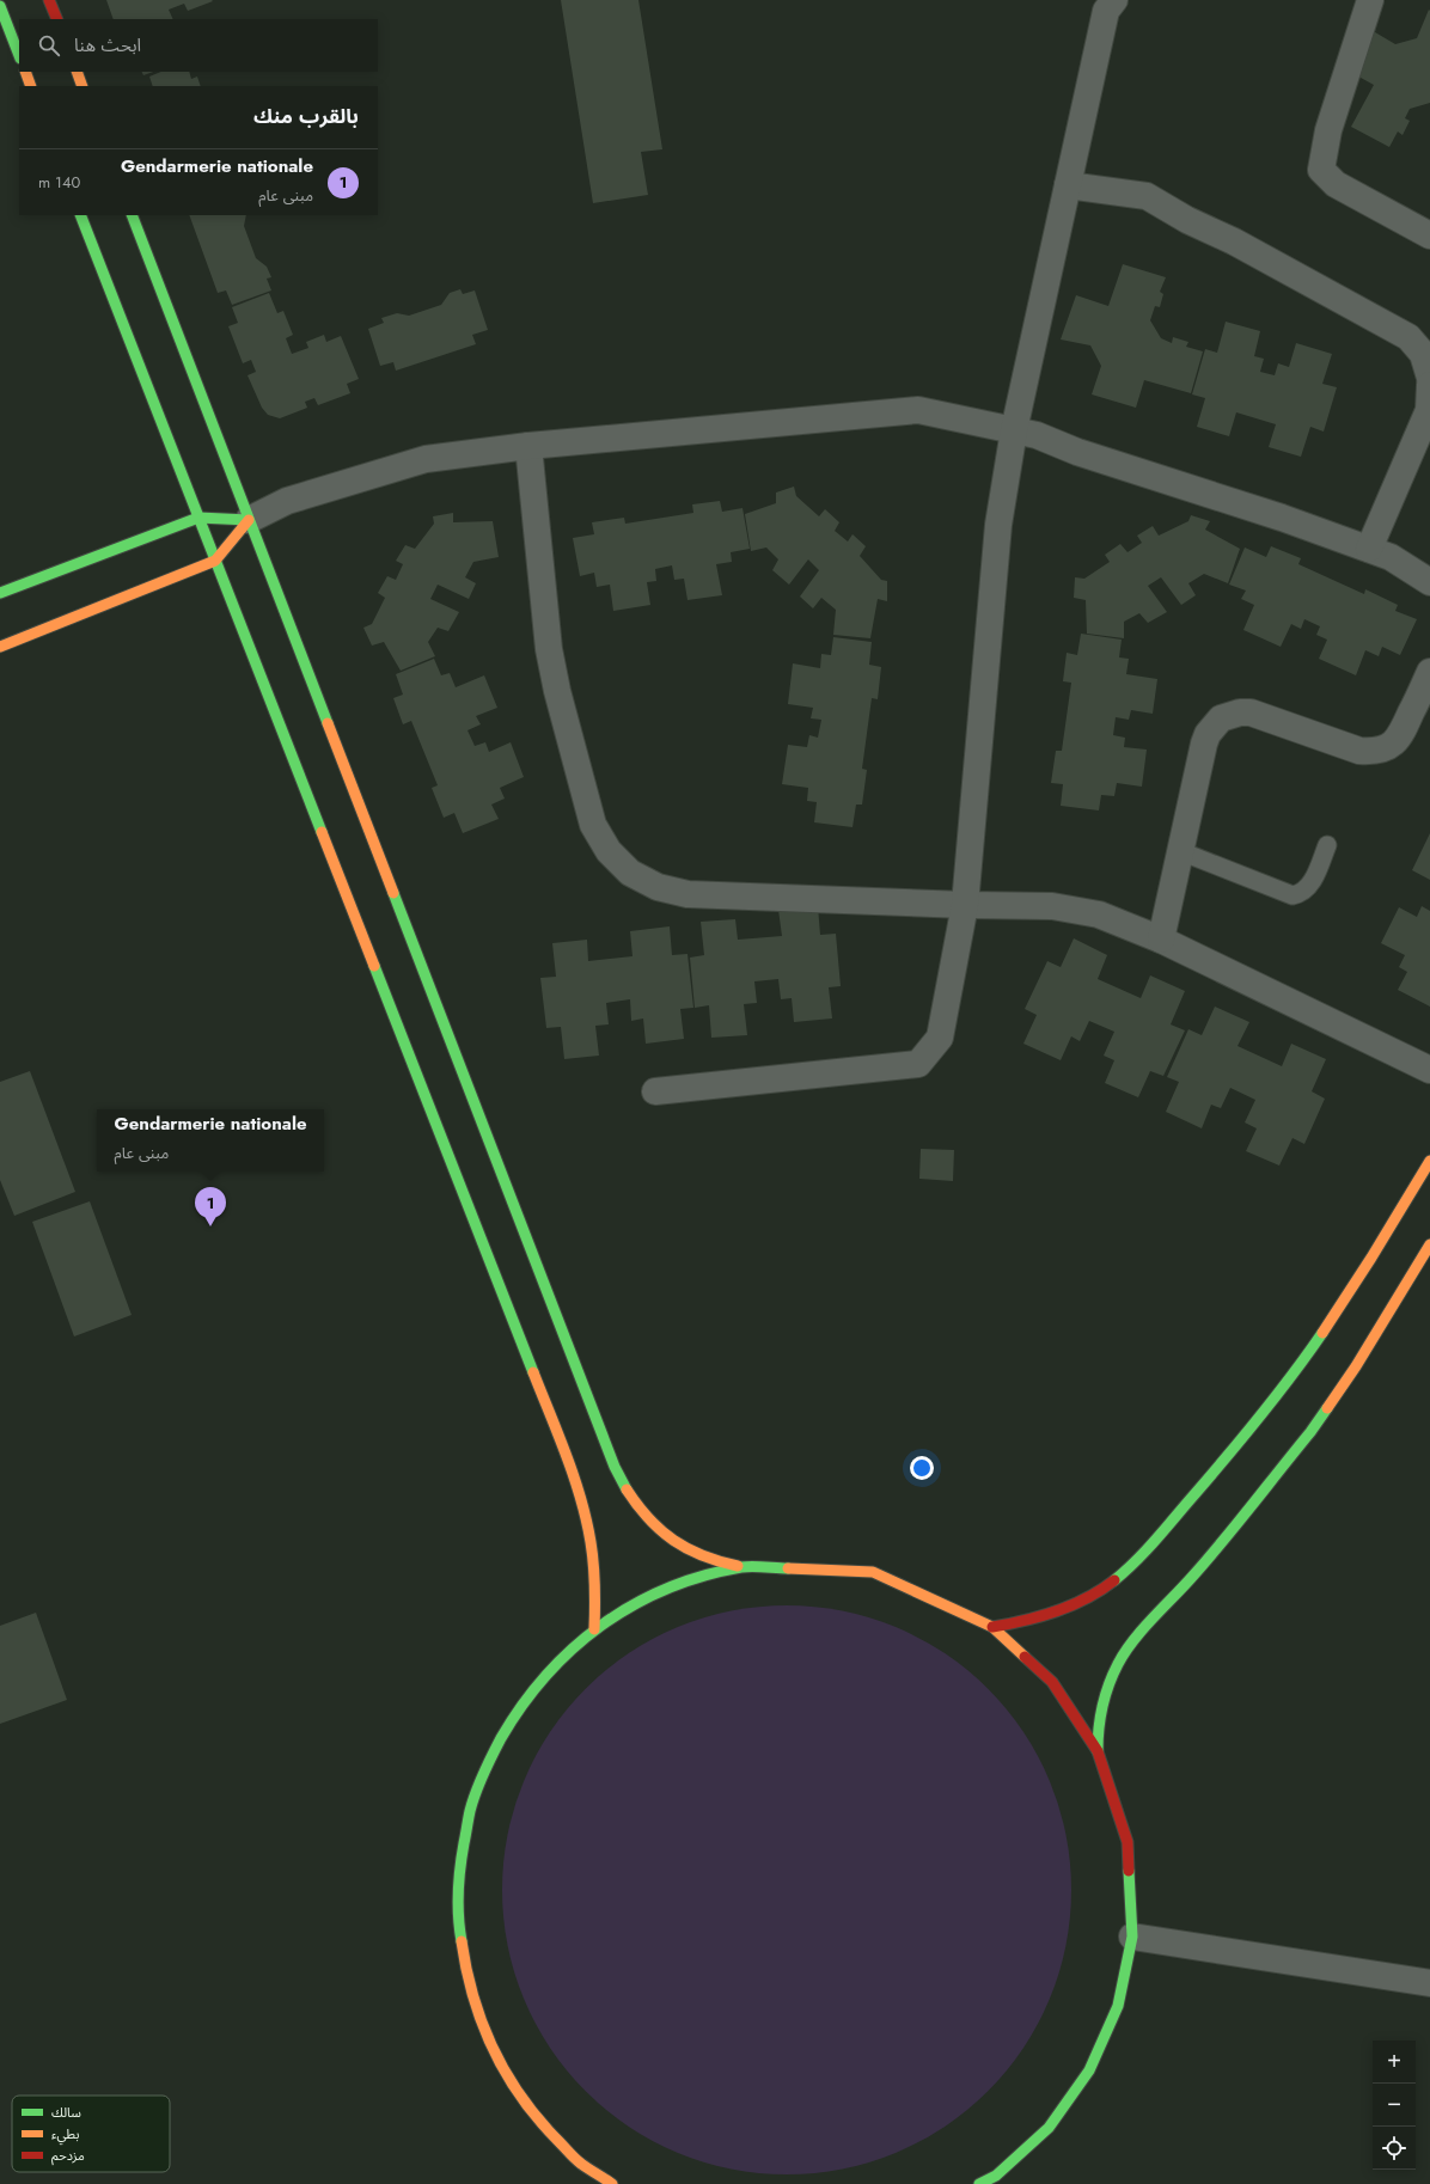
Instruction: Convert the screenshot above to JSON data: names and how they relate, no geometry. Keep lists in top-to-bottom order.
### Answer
{
  "legend": ["سالك", "بطيء", "مزدحم"],
  "page": {
    "search": "ابحث هنا",
    "heading": "بالقرب منك",
    "list": [
      {
        "mark": "1",
        "name": "Gendarmerie nationale",
        "note": "مبنى عام",
        "value": "140 m"
      }
    ],
    "popup": ["Gendarmerie nationale", "مبنى عام"],
    "pins": "1",
    "map_buttons": ["+", "−"]
  }
}
